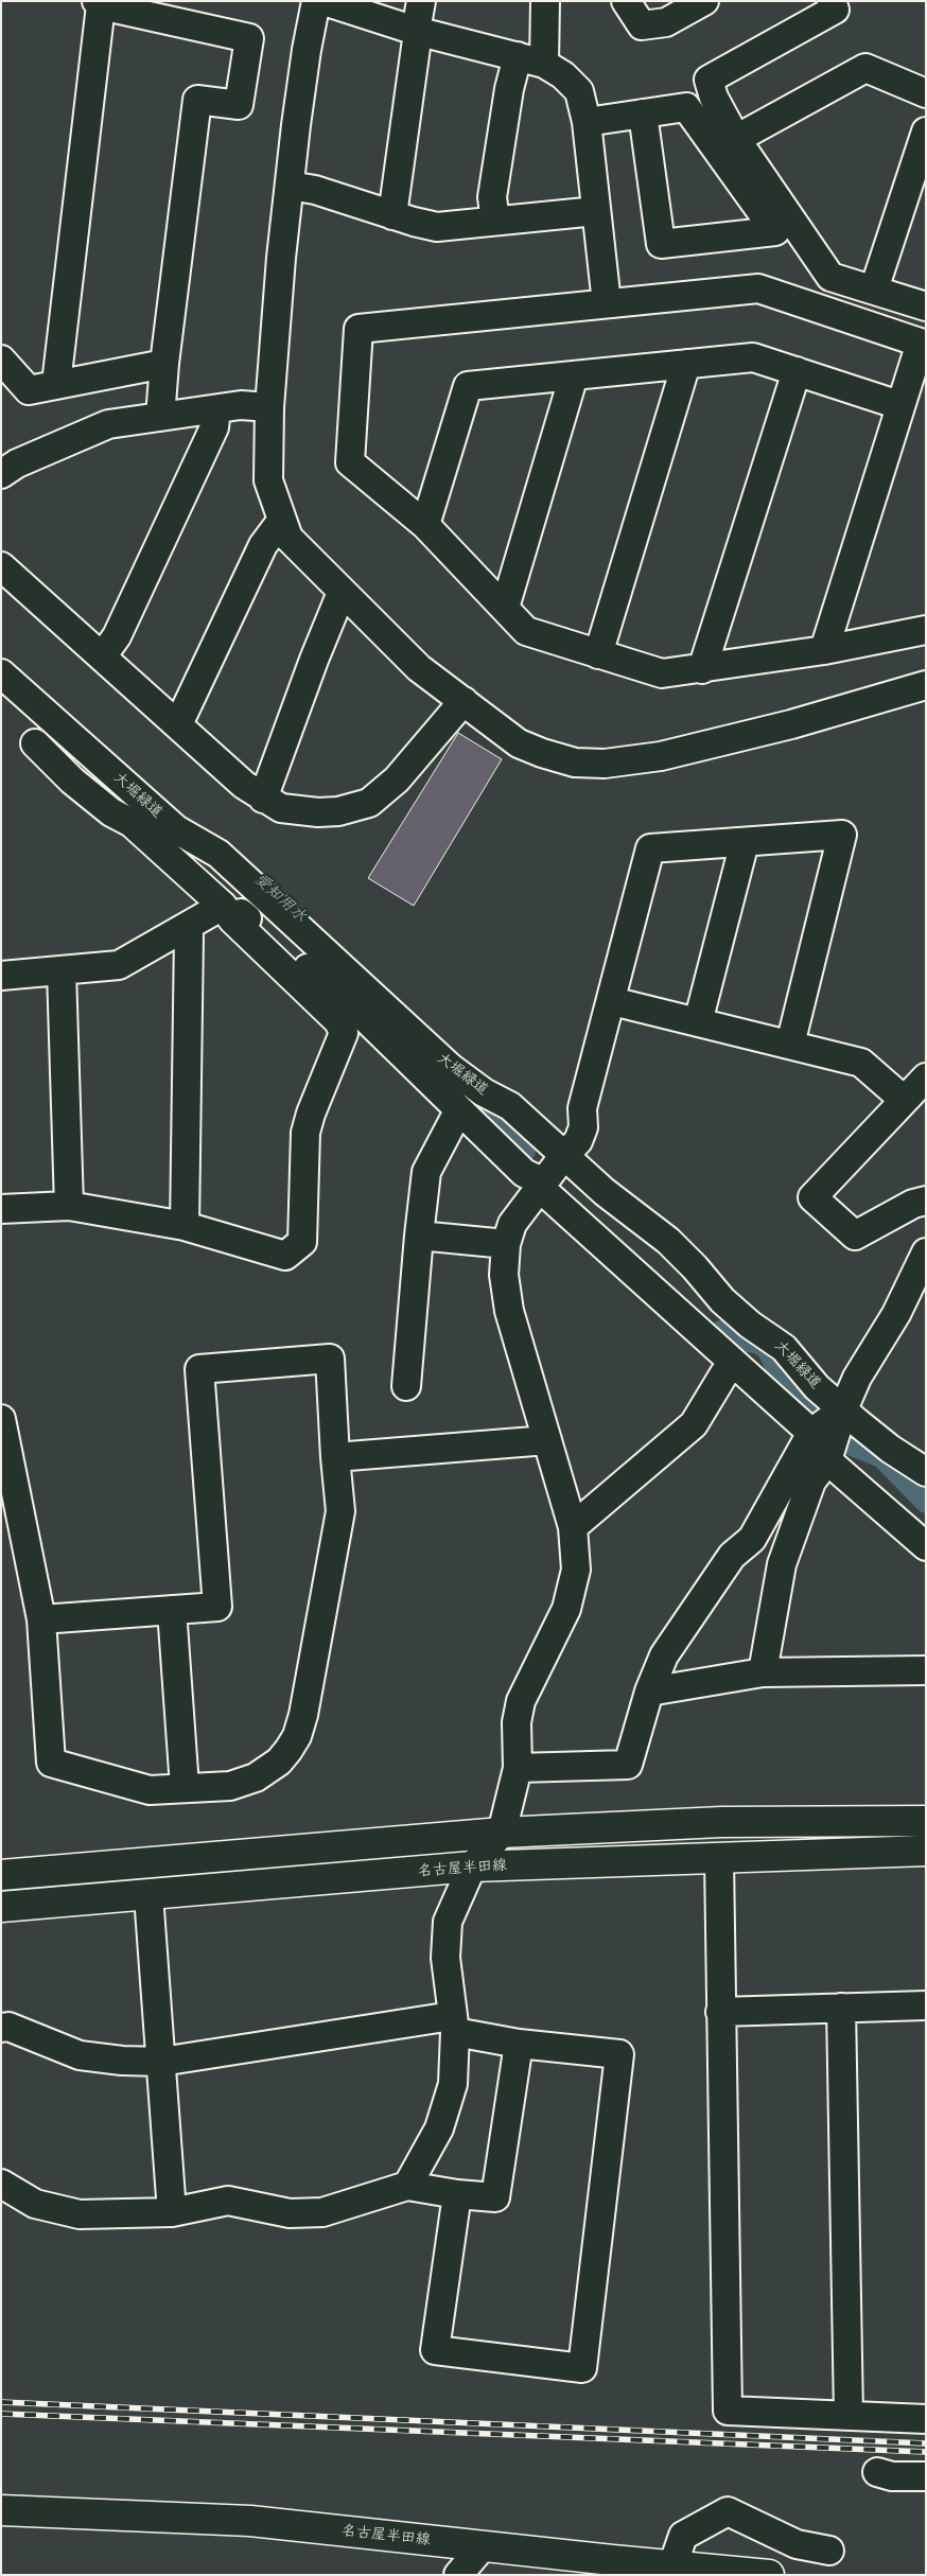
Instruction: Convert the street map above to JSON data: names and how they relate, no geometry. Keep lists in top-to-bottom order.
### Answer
{
  "streets": {
    "main road": ["名古屋半田線"],
    "street": ["大堀緑道"]
  },
  "water": ["愛知用水"]
}
